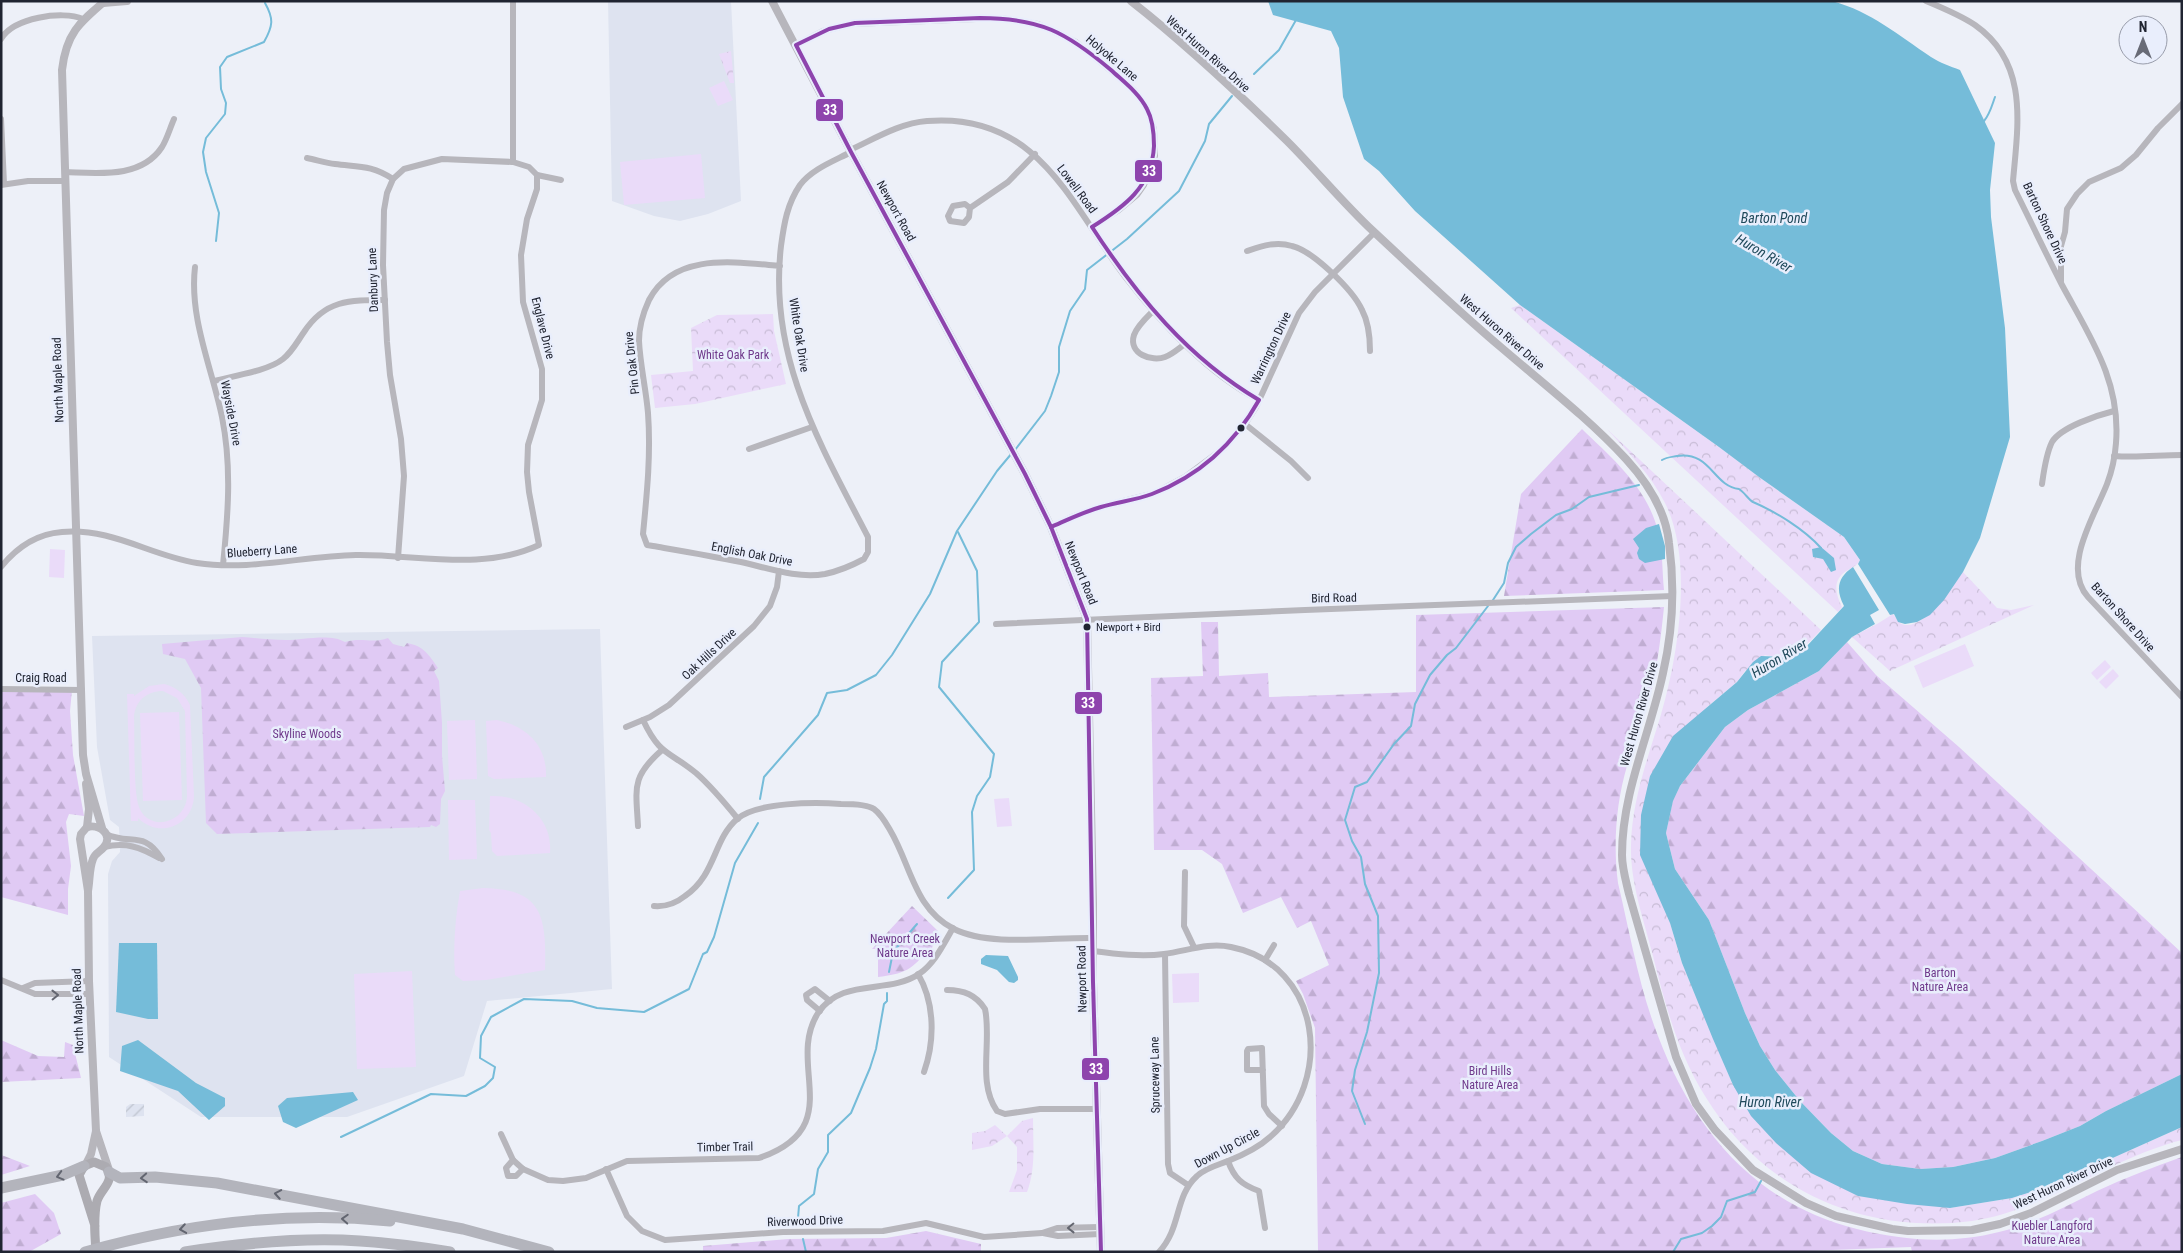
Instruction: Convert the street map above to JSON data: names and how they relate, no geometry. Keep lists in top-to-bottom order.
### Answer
{
  "streets": {
    "street": [
      "West Huron River Drive",
      "Holyoke Lane",
      "Lowell Road",
      "Newport Road",
      "Barton Shore Drive",
      "Danbury Lane",
      "Englave Drive",
      "White Oak Drive",
      "Warrington Drive",
      "Pin Oak Drive",
      "North Maple Road",
      "Wayside Drive",
      "Blueberry Lane",
      "English Oak Drive",
      "Bird Road",
      "Oak Hills Drive",
      "Craig Road",
      "Spruceway Lane",
      "Timber Trail",
      "Down Up Circle",
      "Riverwood Drive"
    ]
  },
  "crossings": [
    ["West Huron River Drive", "Warrington Drive"],
    ["West Huron River Drive", "Bird Road"],
    ["Holyoke Lane", "Lowell Road"],
    ["Holyoke Lane", "Newport Road"],
    ["Lowell Road", "Newport Road"],
    ["Lowell Road", "White Oak Drive"],
    ["Lowell Road", "Warrington Drive"],
    ["Newport Road", "White Oak Drive"],
    ["Newport Road", "Warrington Drive"],
    ["Newport Road", "Bird Road"],
    ["Newport Road", "Down Up Circle"],
    ["Newport Road", "Riverwood Drive"],
    ["Danbury Lane", "Blueberry Lane"],
    ["Englave Drive", "Blueberry Lane"],
    ["White Oak Drive", "Pin Oak Drive"],
    ["White Oak Drive", "English Oak Drive"],
    ["Pin Oak Drive", "English Oak Drive"],
    ["North Maple Road", "Blueberry Lane"],
    ["North Maple Road", "Craig Road"],
    ["Wayside Drive", "Blueberry Lane"],
    ["English Oak Drive", "Oak Hills Drive"],
    ["Spruceway Lane", "Down Up Circle"],
    ["Timber Trail", "Riverwood Drive"]
  ],
  "water": ["Barton Pond", "Huron River"],
  "parks": [
    "White Oak Park",
    "Skyline Woods",
    "Newport Creek Nature Area",
    "Barton Nature Area",
    "Bird Hills Nature Area",
    "Kuebler Langford Nature Area"
  ],
  "places": ["Newport + Bird"],
  "lines": ["transit line 33"],
  "north": "top"
}
